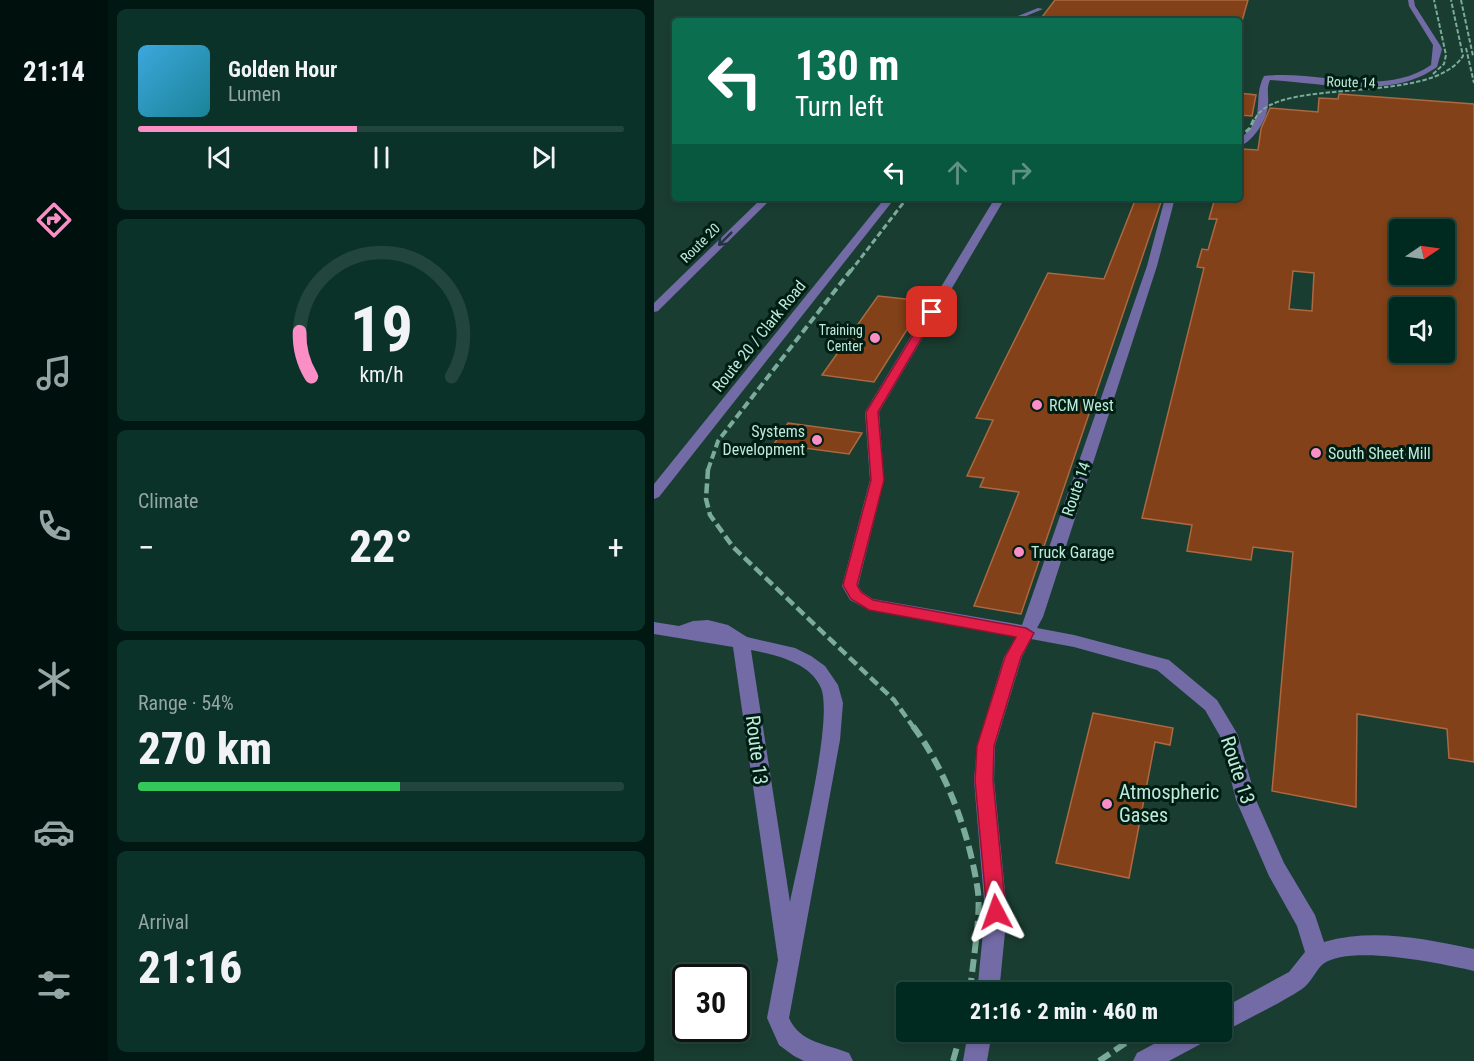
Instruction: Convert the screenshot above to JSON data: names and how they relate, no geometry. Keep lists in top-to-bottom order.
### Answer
{
  "streets": {
    "street": [
      "Route 14",
      "Route 20",
      "Route 20 / Clark Road",
      "Route 13"
    ]
  },
  "crossings": [
    ["Route 14", "Route 13"]
  ],
  "one_way": ["Route 20"],
  "places": [
    "Training Center",
    "RCM West",
    "Systems Development",
    "South Sheet Mill",
    "Truck Garage",
    "Atmospheric Gases"
  ],
  "north": "right",
  "page": {
    "tabs": "21:14",
    "turn": ["130 m", "Turn left"],
    "song": ["Golden Hour", "Lumen"],
    "tile": [
      "Climate",
      ["Range · 54%", "270 km"],
      ["Arrival", "21:16"]
    ],
    "heat": ["−", "22°", "+"],
    "limit": "30",
    "trip": "21:16 · 2 min · 460 m",
    "gauge": ["19", "km/h"]
  }
}
